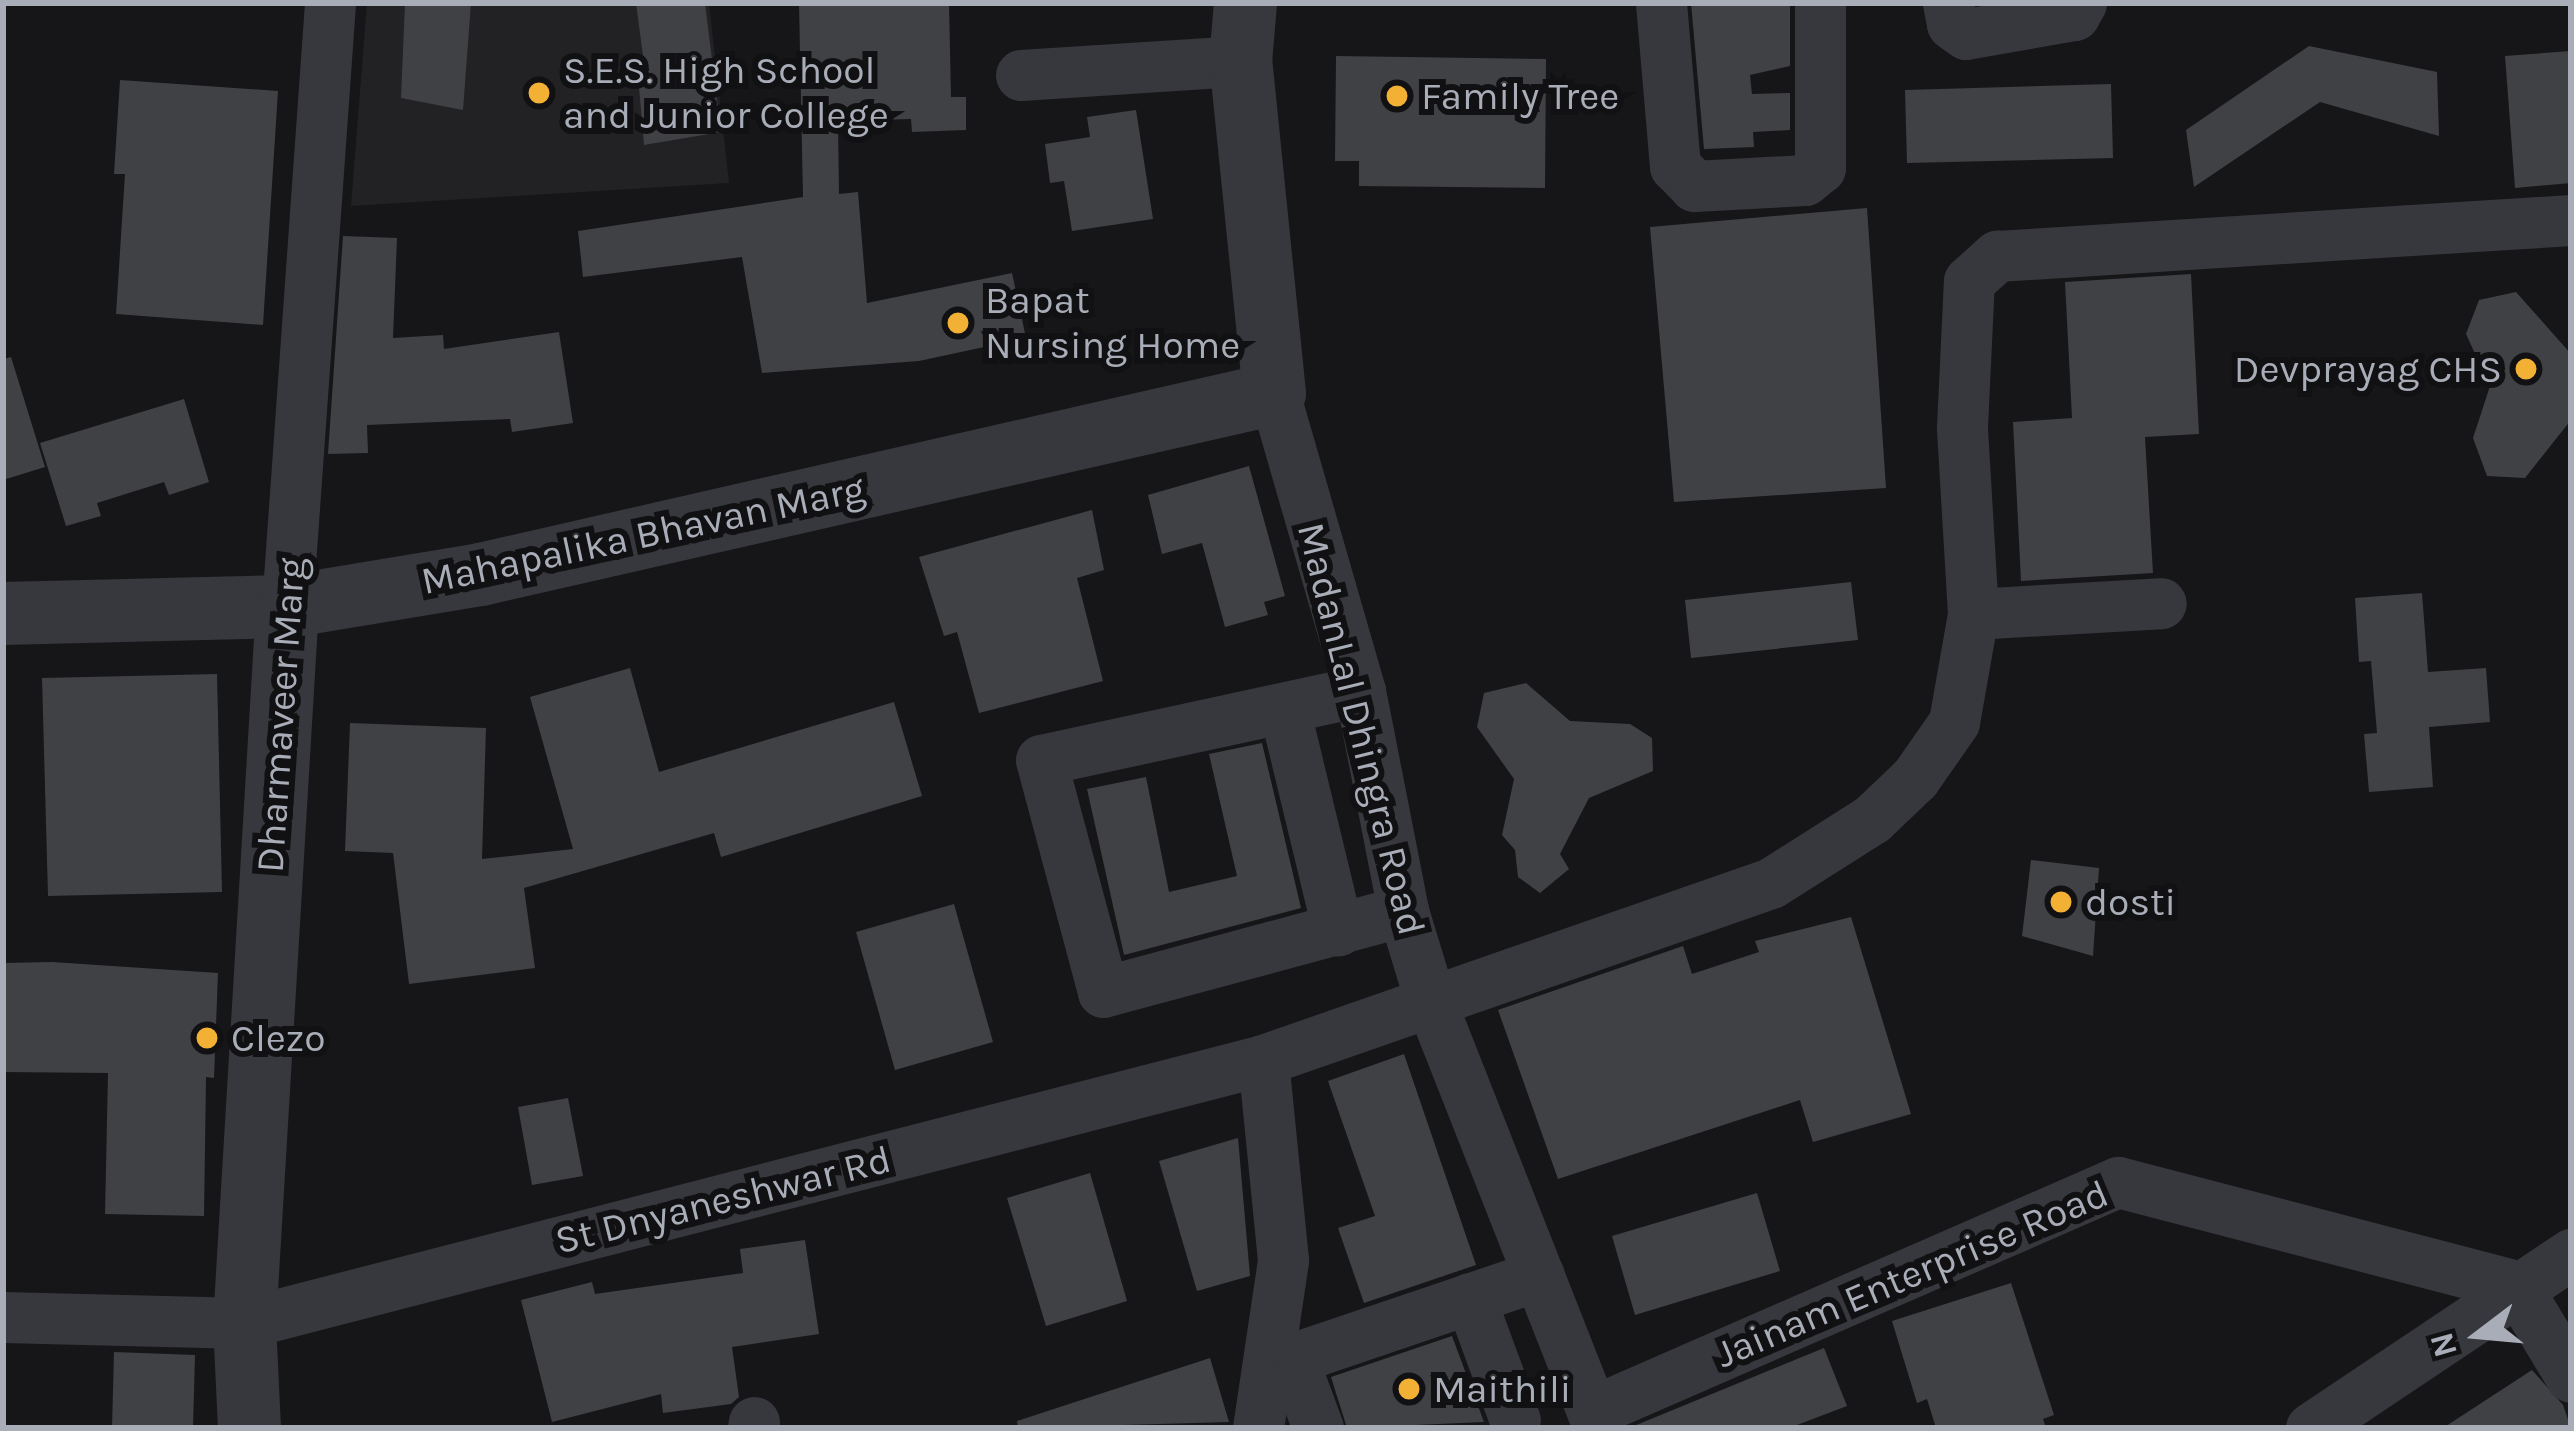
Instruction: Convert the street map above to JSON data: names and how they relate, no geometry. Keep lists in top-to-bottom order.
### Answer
{
  "streets": {
    "street": [
      "Mahapalika Bhavan Marg",
      "Dharmaveer Marg",
      "MadanLal Dhingra Road",
      "St Dnyaneshwar Rd",
      "Jainam Enterprise Road"
    ]
  },
  "crossings": [
    ["Mahapalika Bhavan Marg", "Dharmaveer Marg"],
    ["Mahapalika Bhavan Marg", "MadanLal Dhingra Road"],
    ["Dharmaveer Marg", "St Dnyaneshwar Rd"],
    ["MadanLal Dhingra Road", "St Dnyaneshwar Rd"],
    ["MadanLal Dhingra Road", "Jainam Enterprise Road"]
  ],
  "places": [
    "S.E.S. High School and Junior College",
    "Family Tree",
    "Bapat Nursing Home",
    "Devprayag CHS",
    "dosti",
    "Clezo",
    "Maithili"
  ],
  "north": "left"
}
